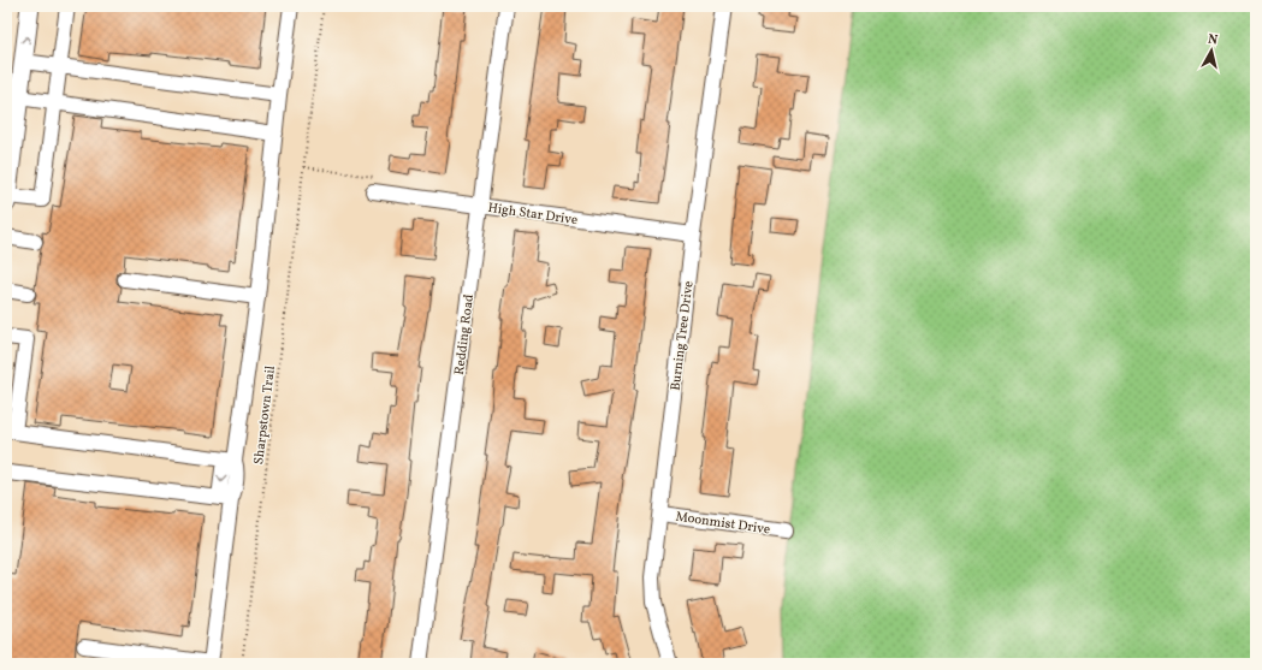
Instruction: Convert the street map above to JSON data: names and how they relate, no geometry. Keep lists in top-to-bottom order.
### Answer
{
  "streets": {
    "street": [
      "High Star Drive",
      "Redding Road",
      "Burning Tree Drive",
      "Moonmist Drive"
    ],
    "path": ["Sharpstown Trail"]
  },
  "crossings": [
    ["High Star Drive", "Redding Road"],
    ["High Star Drive", "Burning Tree Drive"],
    ["Burning Tree Drive", "Moonmist Drive"]
  ],
  "north": "top"
}
